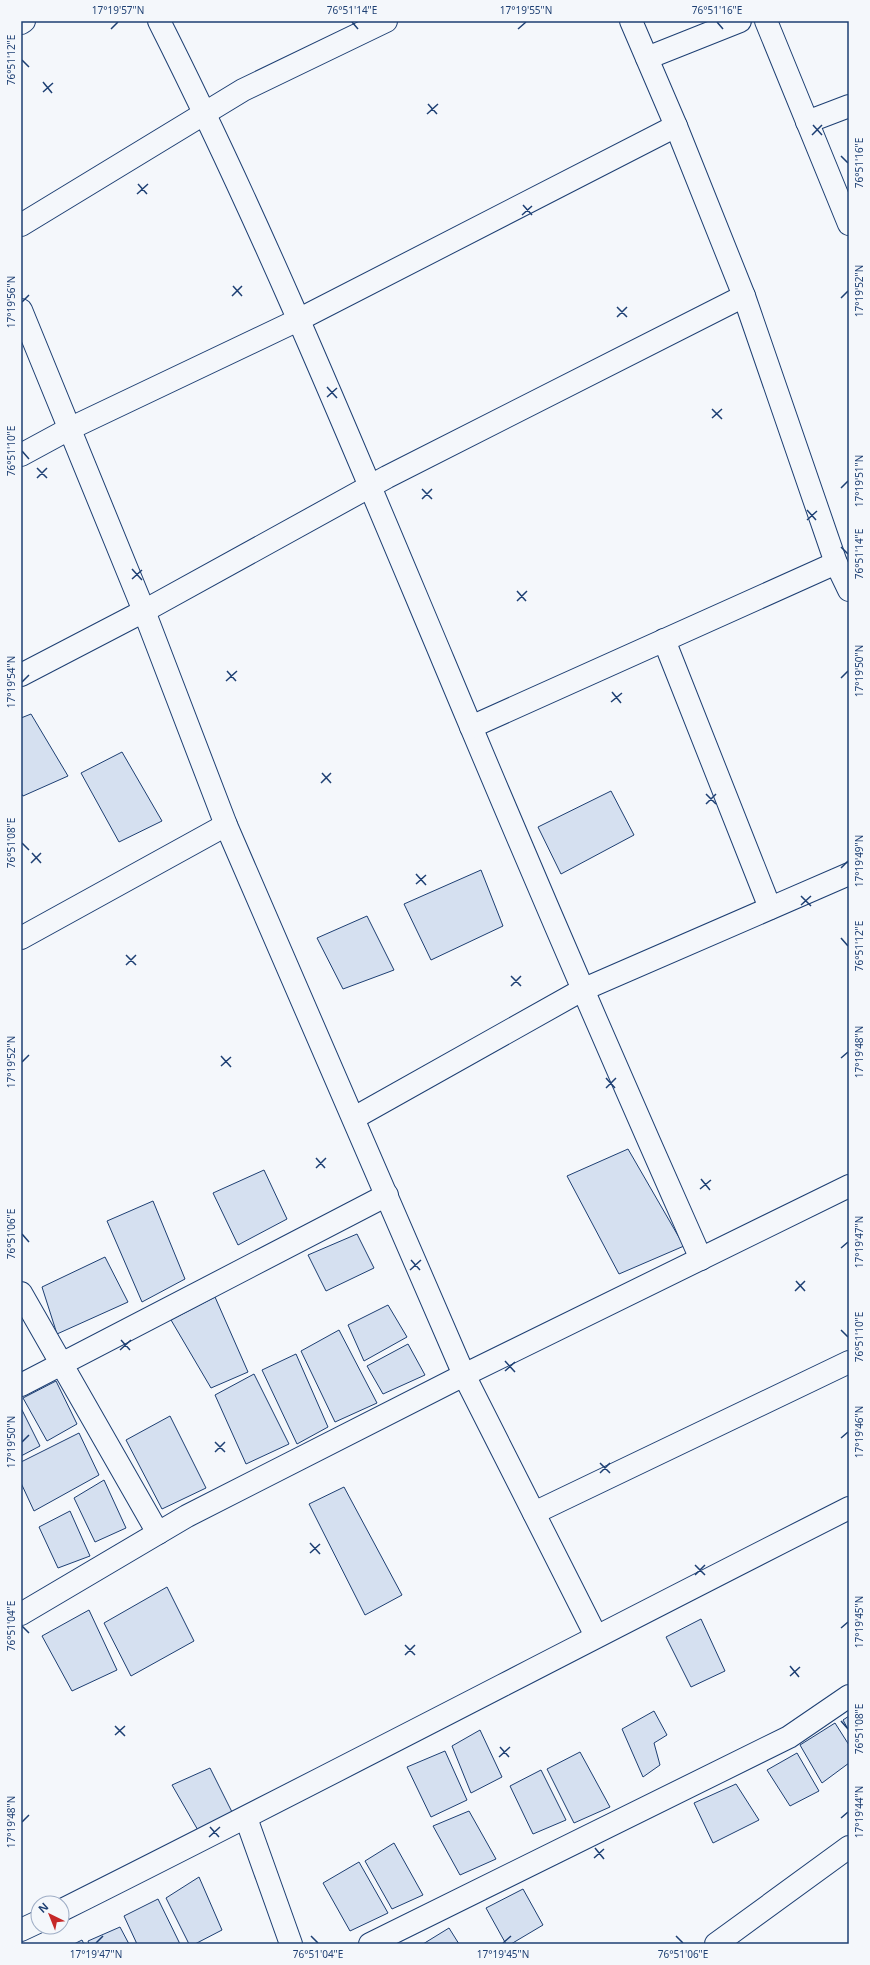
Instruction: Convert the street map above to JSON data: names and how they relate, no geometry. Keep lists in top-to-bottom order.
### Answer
{
  "north": "top left",
  "coordinates": [
    "17°19'57\"N",
    "76°51'14\"E",
    "17°19'55\"N",
    "76°51'16\"E",
    "76°51'12\"E",
    "17°19'52\"N",
    "17°19'56\"N",
    "76°51'10\"E",
    "17°19'51\"N",
    "17°19'50\"N",
    "17°19'54\"N",
    "76°51'08\"E",
    "17°19'49\"N",
    "17°19'48\"N",
    "76°51'06\"E",
    "17°19'47\"N",
    "17°19'46\"N",
    "17°19'45\"N",
    "76°51'04\"E",
    "17°19'44\"N"
  ]
}
